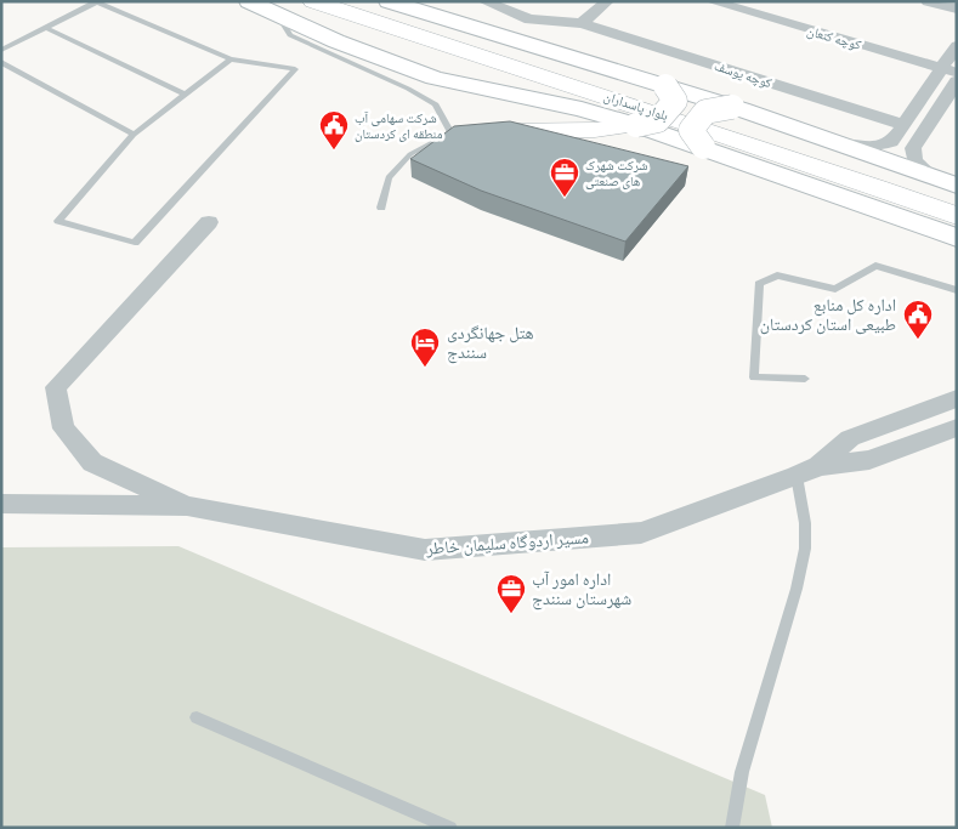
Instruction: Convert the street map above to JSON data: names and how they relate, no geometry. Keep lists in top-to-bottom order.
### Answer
{
  "streets": {
    "main road": ["بلوار پاسداران"],
    "street": ["کوچه کنعان", "کوچه یوسف", "مسیر اردوگاه سلیمان خاطر"]
  },
  "places": {
    "public building": ["شرکت سهامی آب منطقه ای کردستان", "اداره کل منابع طبیعی استان کردستان"],
    "office": ["شرکت شهرک های صنعتی", "اداره امور آب شهرستان سنندج"],
    "hotel": ["هتل جهانگردی سنندج"]
  }
}
